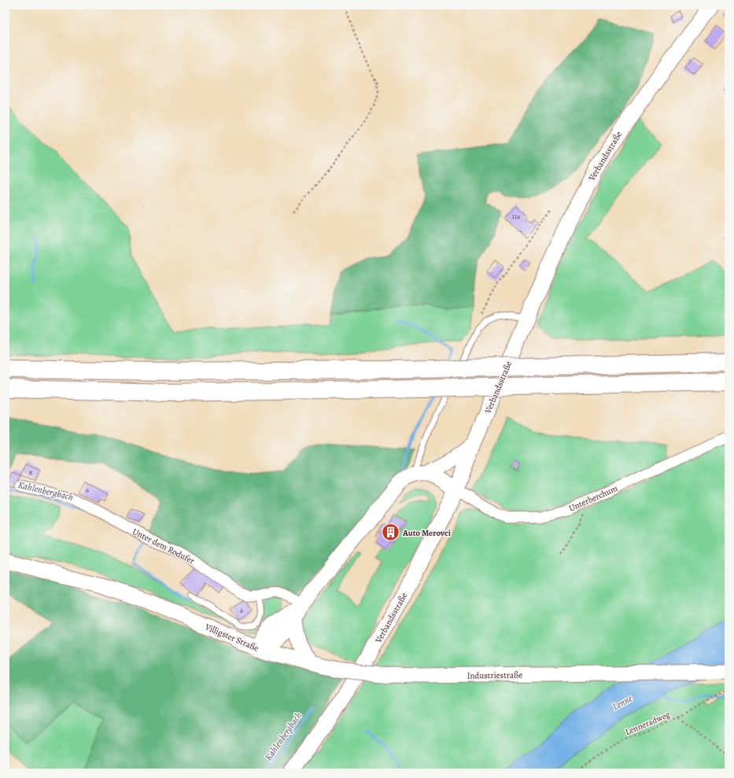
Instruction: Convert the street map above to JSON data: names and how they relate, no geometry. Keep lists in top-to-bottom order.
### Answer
{
  "streets": {
    "main road": ["Verbandsstraße", "Villigster Straße", "Industriestraße"],
    "street": ["Unterberchum", "Unter dem Rodufer"],
    "path": ["Lenneradweg"]
  },
  "crossings": [
    ["Verbandsstraße", "Unterberchum"],
    ["Verbandsstraße", "Villigster Straße"],
    ["Unter dem Rodufer", "Villigster Straße"],
    ["Villigster Straße", "Industriestraße"]
  ],
  "water": ["Kahlenbergbach", "Lenne"],
  "places": {
    "building": ["Auto Merovci"]
  },
  "house_numbers": [
    "11a",
    "8",
    "6",
    "6"
  ]
}
